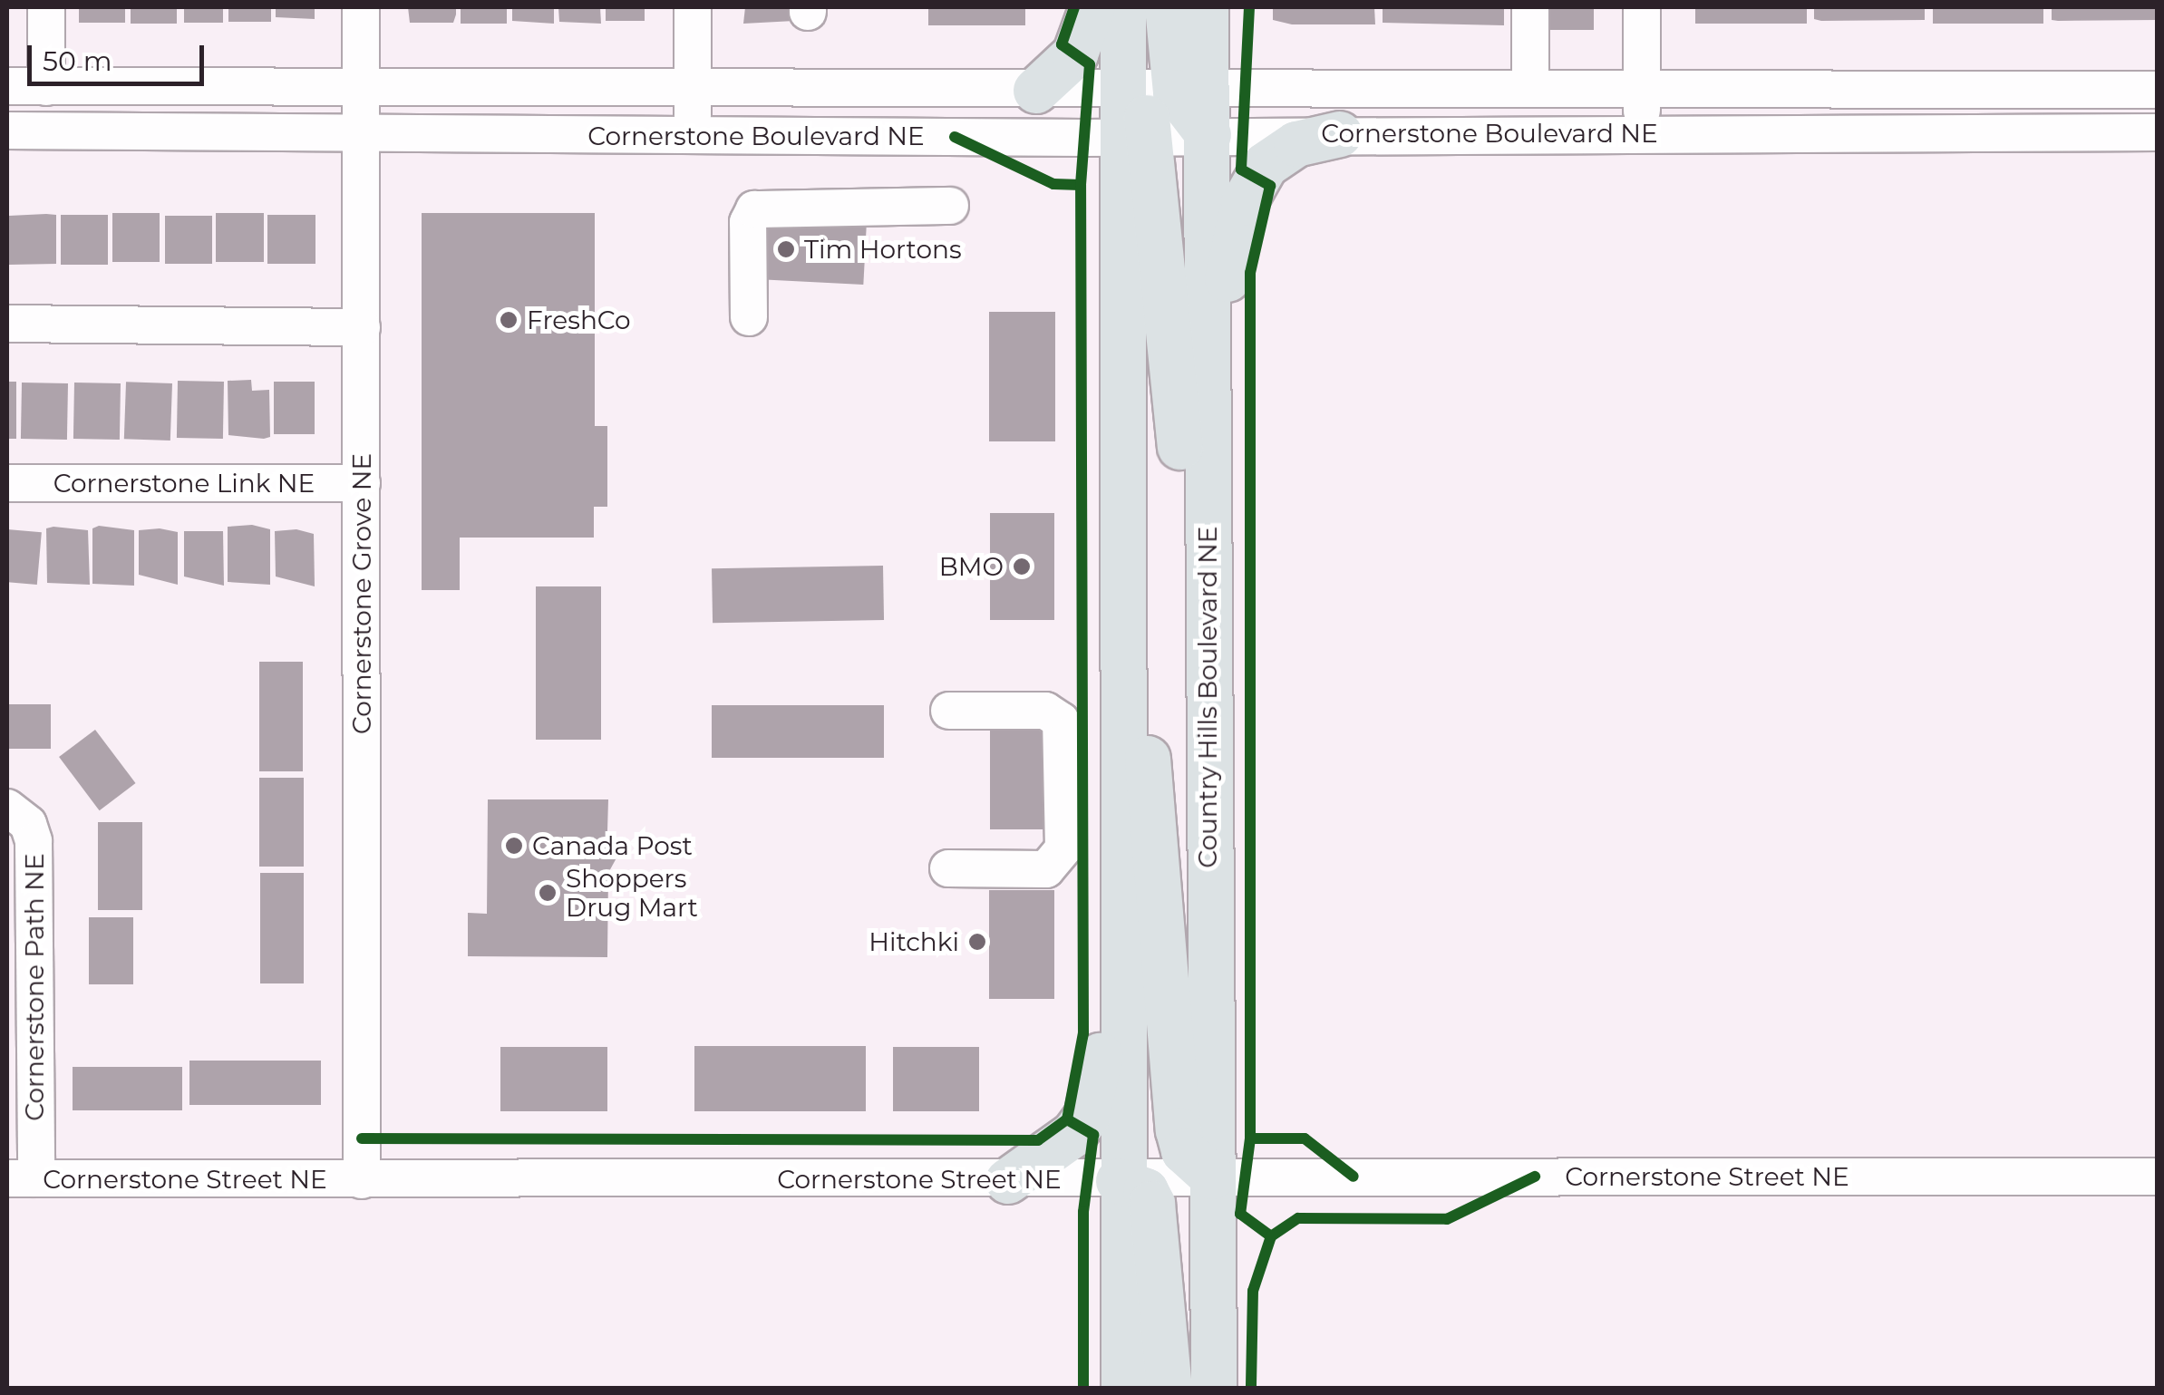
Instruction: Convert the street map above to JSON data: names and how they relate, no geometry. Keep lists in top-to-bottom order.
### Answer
{
  "streets": {
    "main road": ["Country Hills Boulevard NE"],
    "street": [
      "Cornerstone Boulevard NE",
      "Cornerstone Link NE",
      "Cornerstone Grove NE",
      "Cornerstone Path NE",
      "Cornerstone Street NE"
    ]
  },
  "crossings": [
    ["Cornerstone Boulevard NE", "Cornerstone Grove NE"],
    ["Cornerstone Boulevard NE", "Country Hills Boulevard NE"],
    ["Cornerstone Link NE", "Cornerstone Grove NE"],
    ["Cornerstone Grove NE", "Cornerstone Street NE"],
    ["Country Hills Boulevard NE", "Cornerstone Street NE"],
    ["Cornerstone Path NE", "Cornerstone Street NE"]
  ],
  "places": [
    "Tim Hortons",
    "FreshCo",
    "BMO",
    "Canada Post",
    "Shoppers Drug Mart",
    "Hitchki"
  ],
  "scale_bar": "50 m"
}
